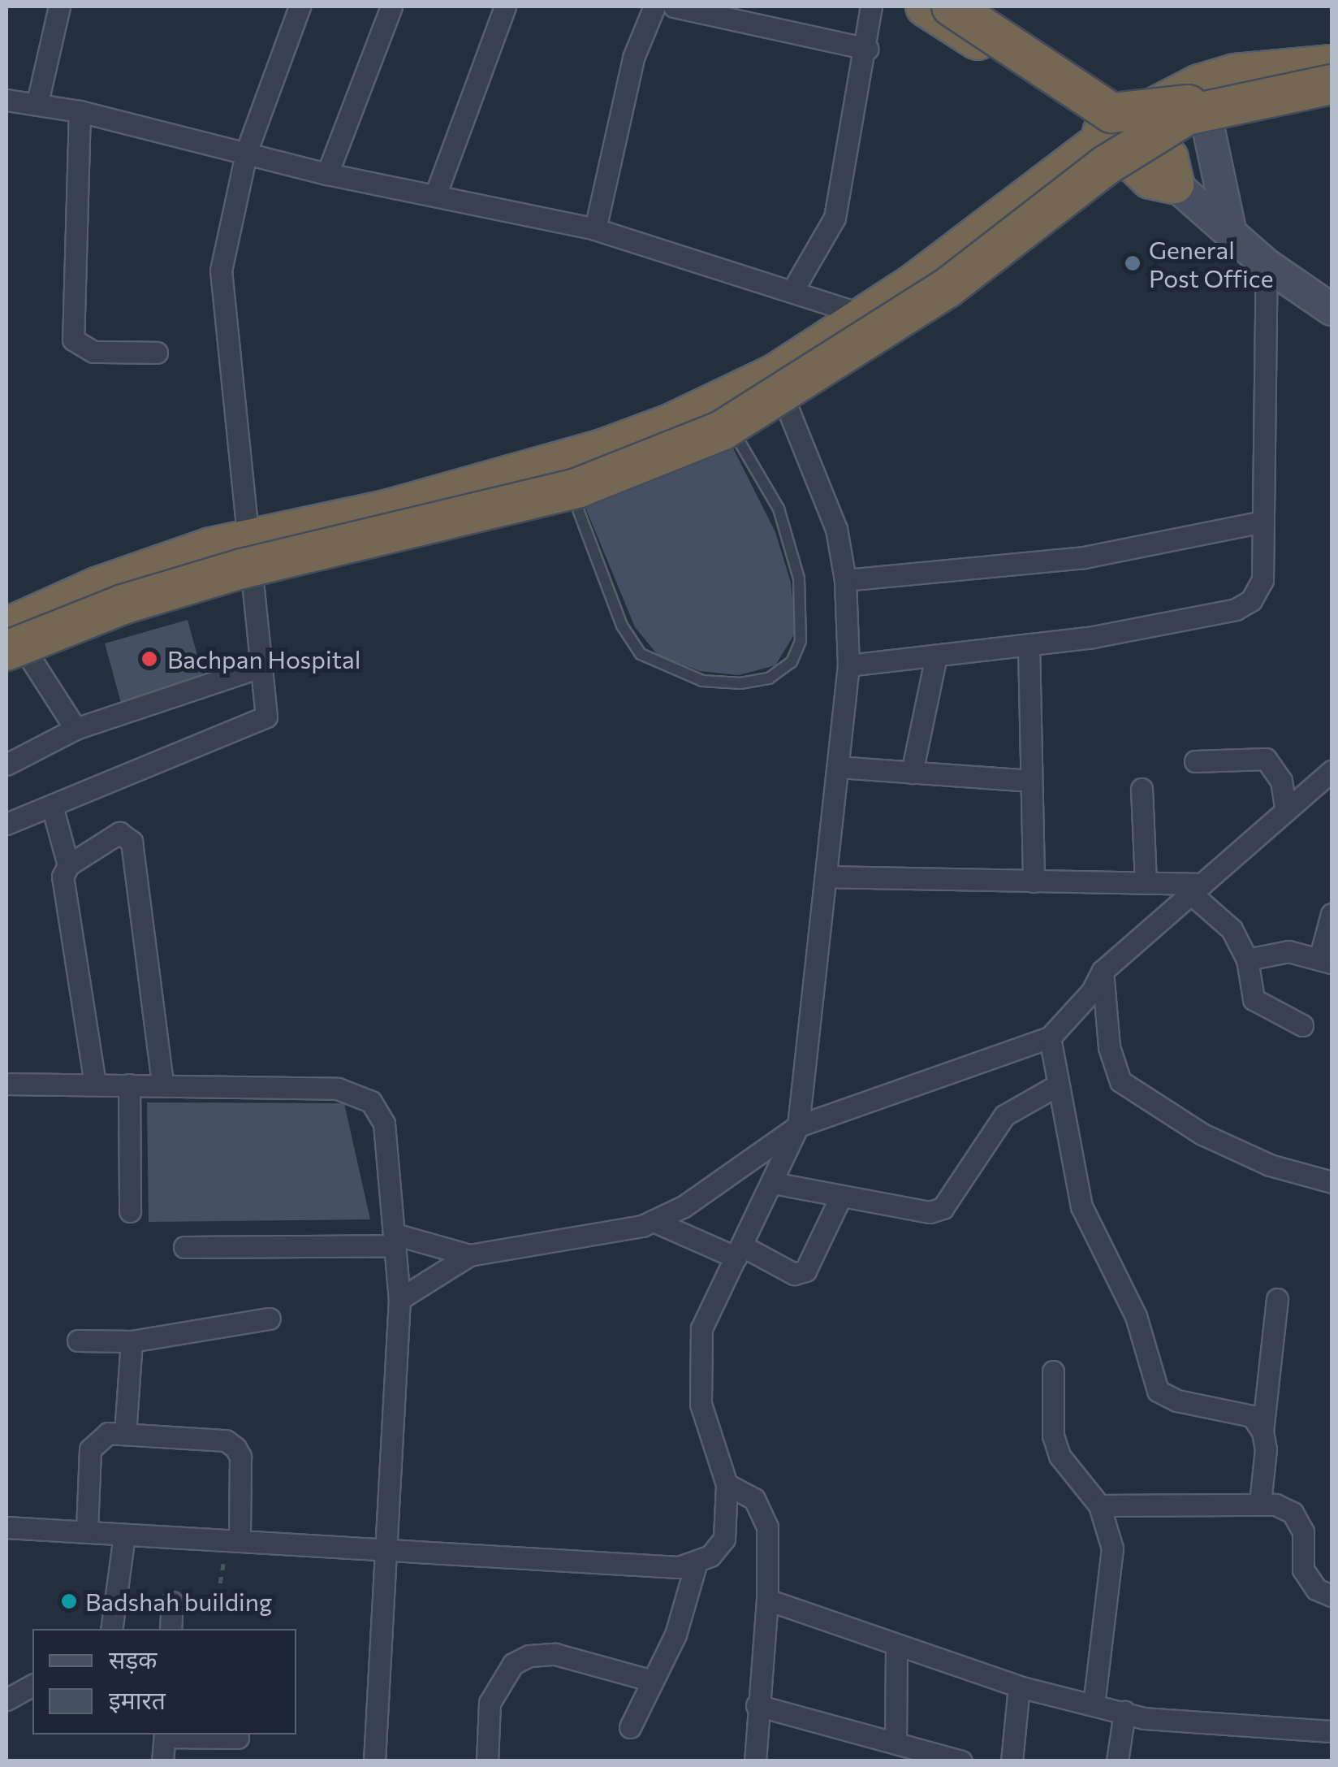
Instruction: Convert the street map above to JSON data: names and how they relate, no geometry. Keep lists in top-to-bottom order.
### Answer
{
  "places": ["General Post Office", "Bachpan Hospital", "Badshah building"],
  "legend": ["सड़क", "इमारत"]
}
